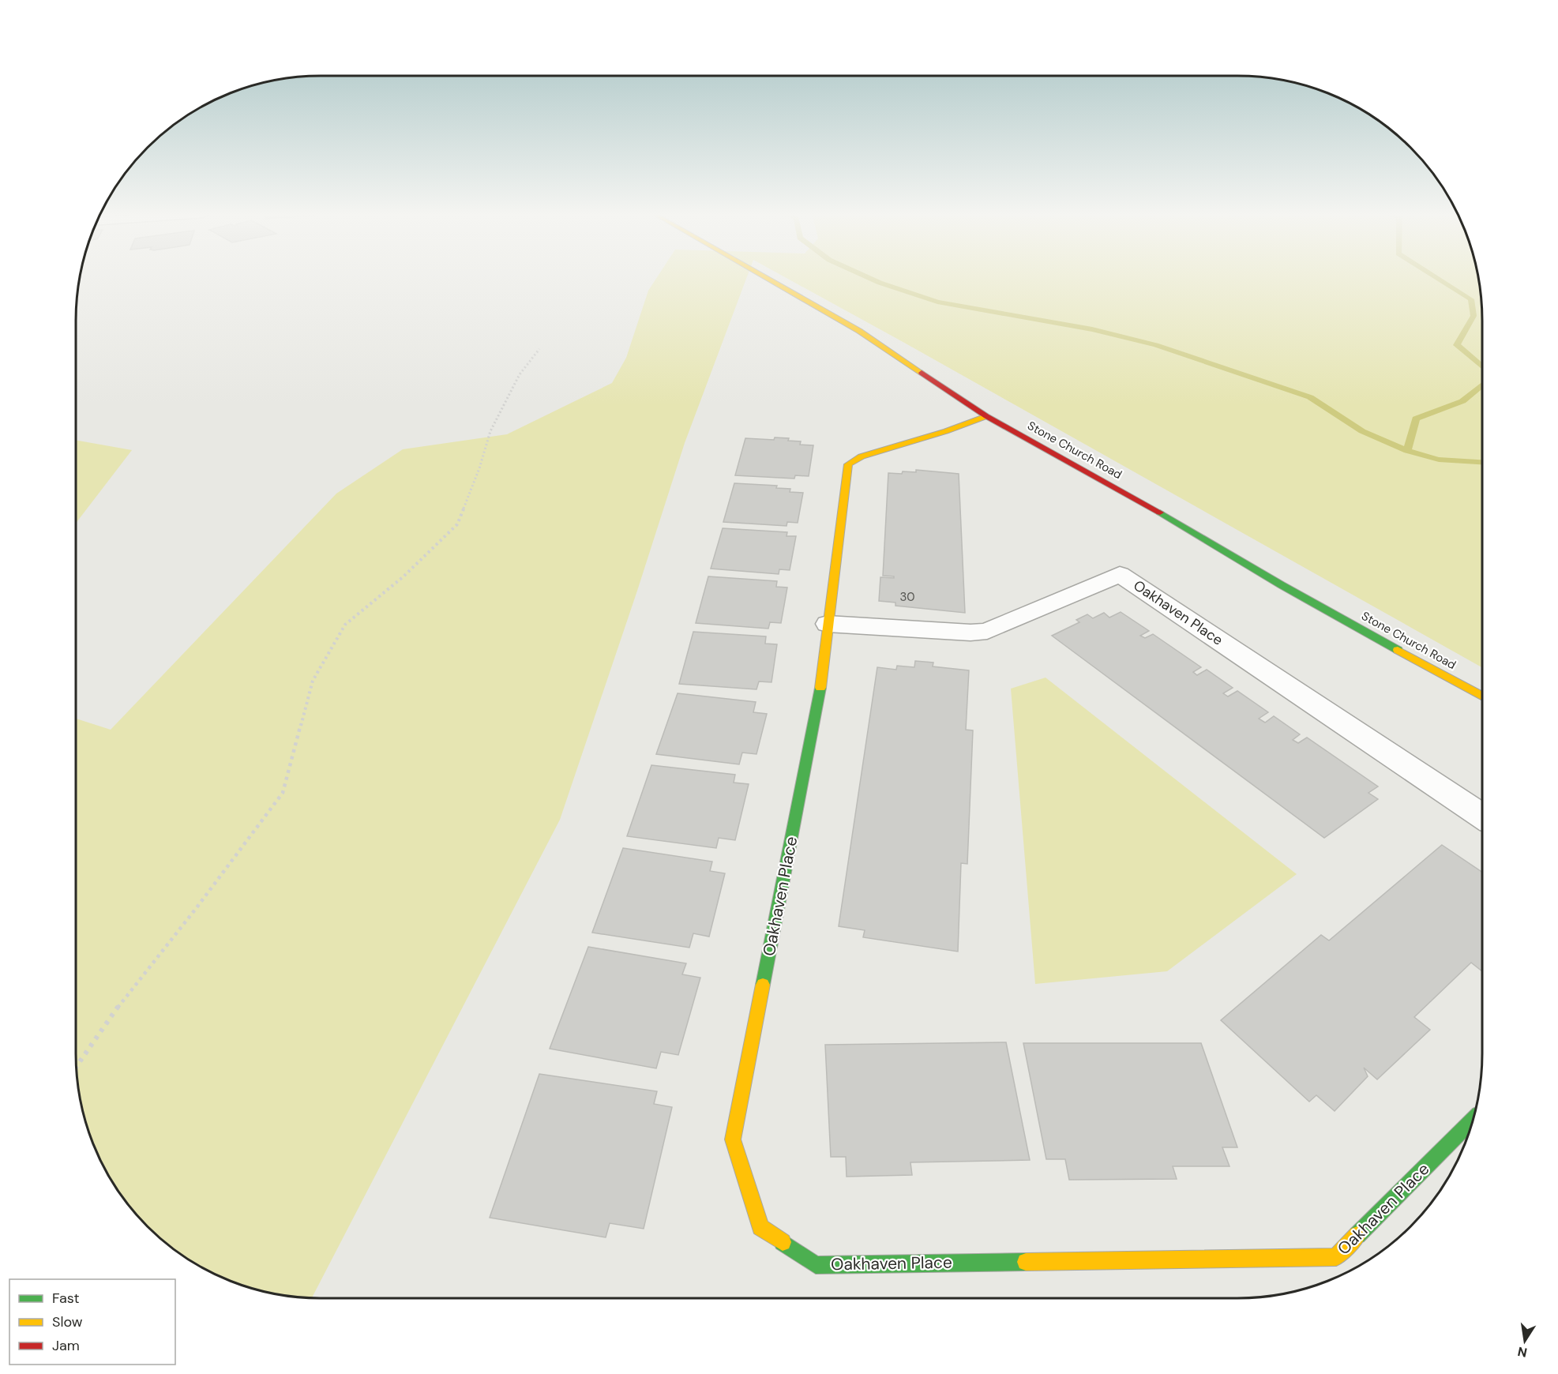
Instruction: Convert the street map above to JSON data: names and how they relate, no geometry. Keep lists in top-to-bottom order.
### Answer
{
  "streets": {
    "main road": ["Stone Church Road", "Oakhaven Place"]
  },
  "crossings": [
    ["Stone Church Road", "Oakhaven Place"]
  ],
  "house_numbers": ["30"],
  "legend": ["Fast", "Slow", "Jam"],
  "north": "bottom"
}
